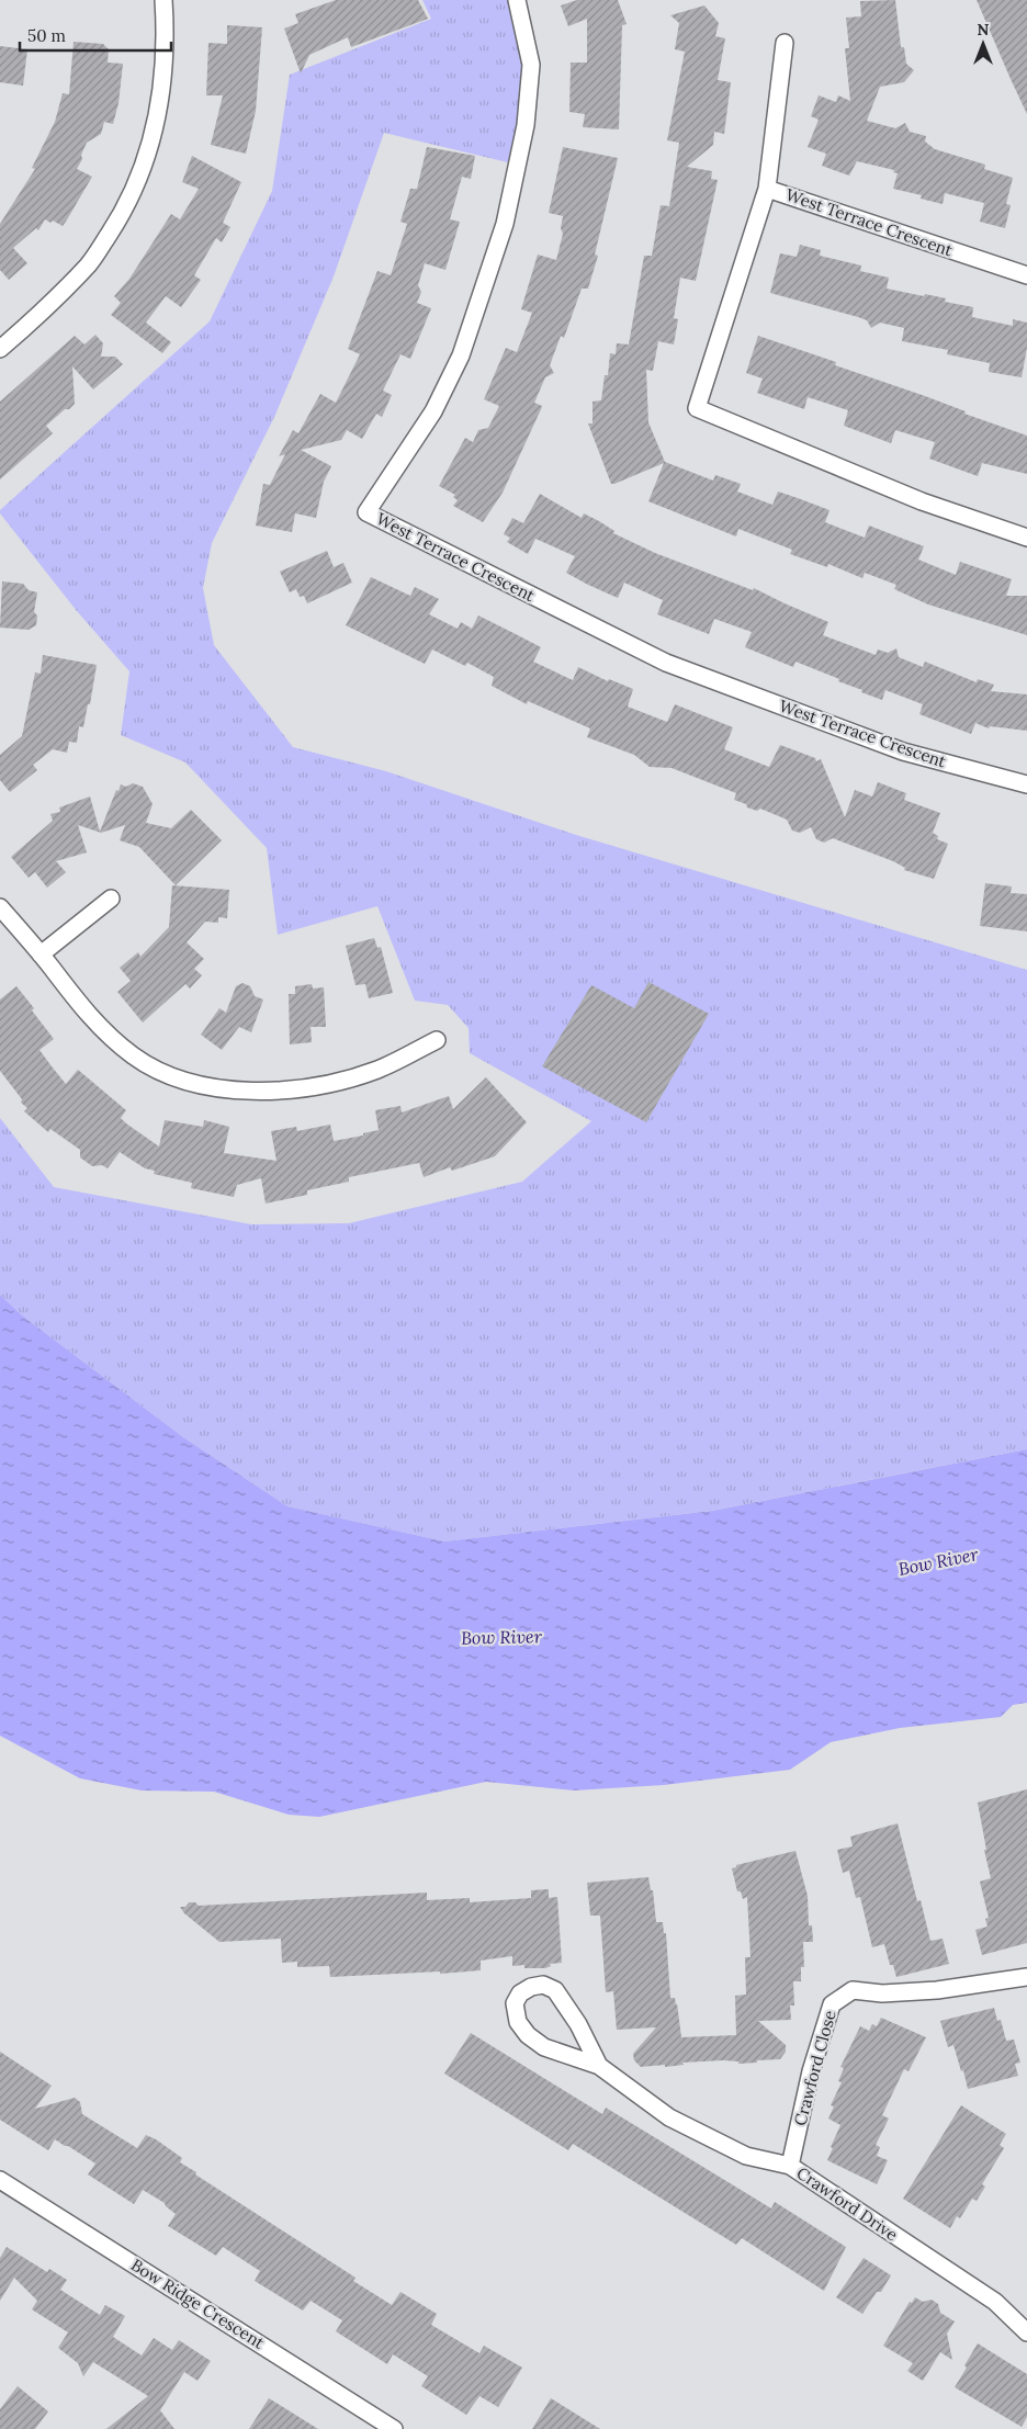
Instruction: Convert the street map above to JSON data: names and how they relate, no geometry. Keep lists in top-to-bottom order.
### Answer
{
  "streets": {
    "street": [
      "West Terrace Crescent",
      "Crawford Close",
      "Crawford Drive",
      "Bow Ridge Crescent"
    ]
  },
  "crossings": [
    ["Crawford Close", "Crawford Drive"]
  ],
  "water": ["Bow River"],
  "scale_bar": "50 m",
  "north": "top"
}
